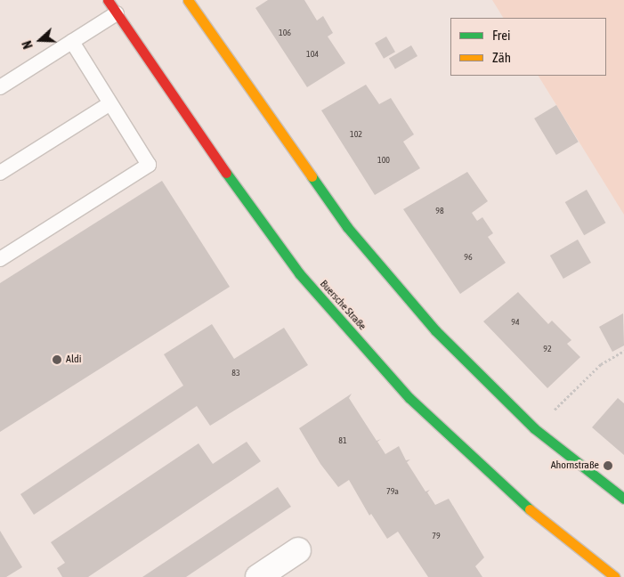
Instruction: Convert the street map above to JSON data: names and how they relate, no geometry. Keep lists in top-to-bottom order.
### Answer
{
  "streets": {
    "main road": ["Buersche Straße"]
  },
  "places": ["Aldi", "Ahornstraße"],
  "house_numbers": [
    "106",
    "104",
    "102",
    "100",
    "98",
    "96",
    "94",
    "92",
    "83",
    "81",
    "79a",
    "79"
  ],
  "legend": ["Frei", "Zäh"],
  "north": "left"
}
